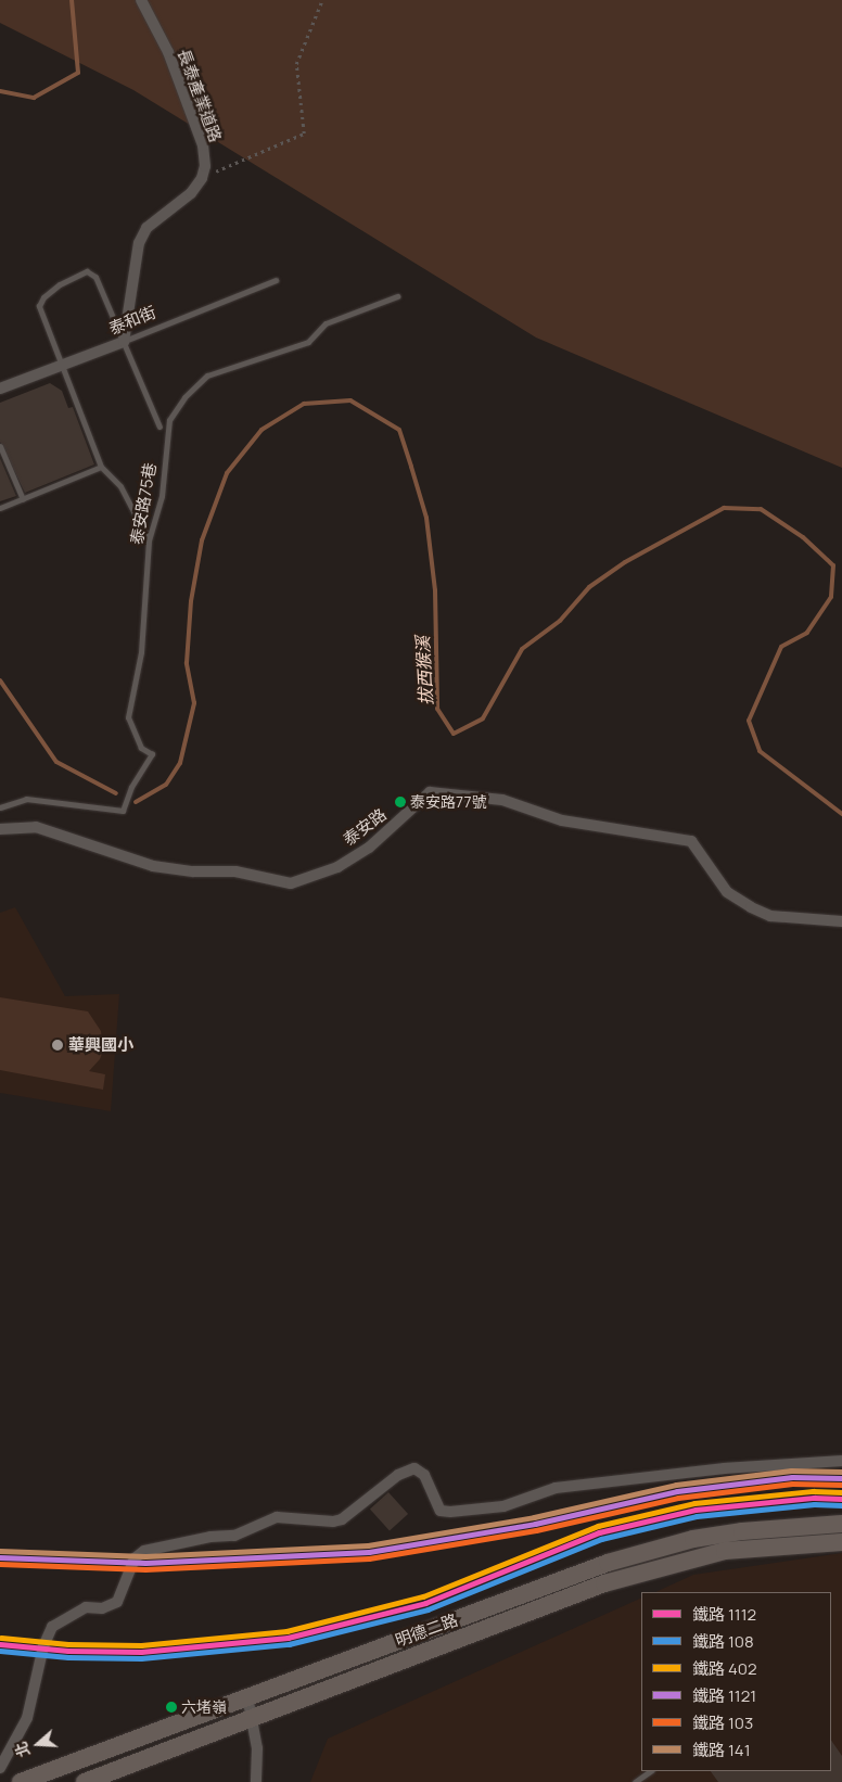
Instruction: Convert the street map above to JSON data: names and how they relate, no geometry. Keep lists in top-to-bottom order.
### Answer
{
  "streets": {
    "main road": ["明德二路"],
    "street": ["長泰產業道路", "泰和街", "泰安路"],
    "lane": ["泰安路75巷"]
  },
  "water": ["拔西猴溪"],
  "places": ["泰安路77號", "華興國小", "六堵嶺"],
  "lines": [
    "rail line 141",
    "rail line 1121",
    "rail line 103",
    "rail line 402",
    "rail line 1112",
    "rail line 108"
  ],
  "legend": [
    "鐵路 1112",
    "鐵路 108",
    "鐵路 402",
    "鐵路 1121",
    "鐵路 103",
    "鐵路 141"
  ],
  "north": "left"
}
